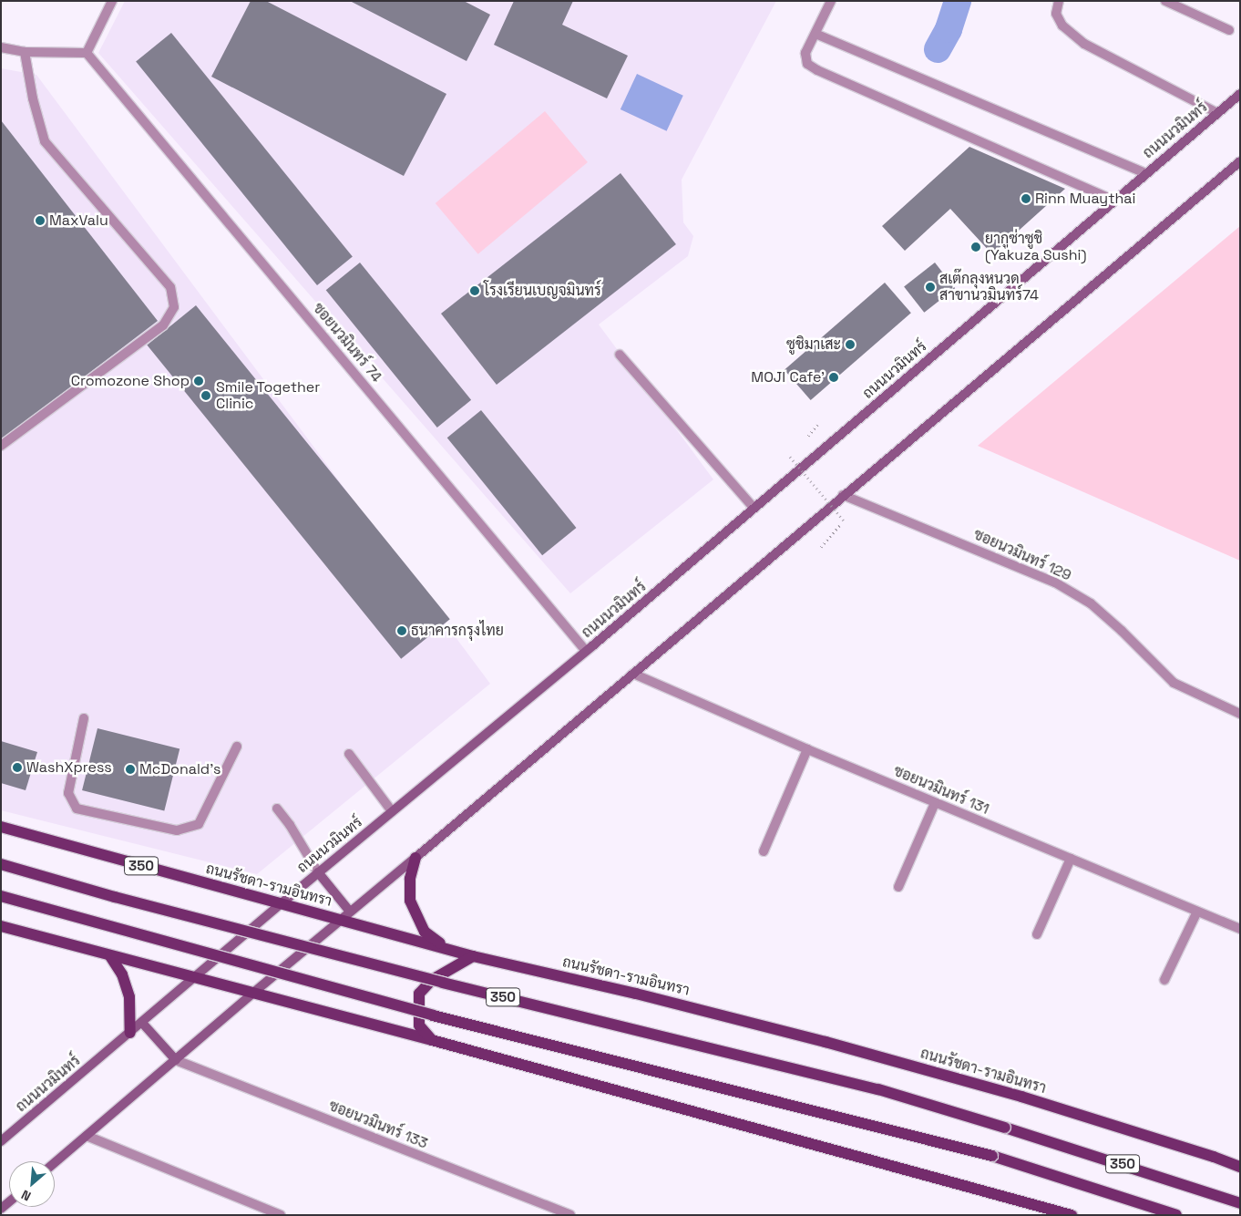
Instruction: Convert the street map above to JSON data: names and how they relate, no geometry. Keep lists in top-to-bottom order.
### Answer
{
  "streets": {
    "main road": ["ถนนนวมินทร์", "350", "ถนนรัชดา-รามอินทรา"],
    "street": [
      "ซอยนวมินทร์ 74",
      "ซอยนวมินทร์ 129",
      "ซอยนวมินทร์ 131",
      "ซอยนวมินทร์ 133"
    ]
  },
  "crossings": [
    ["ถนนนวมินทร์", "ซอยนวมินทร์ 74"],
    ["ถนนนวมินทร์", "ถนนรัชดา-รามอินทรา"]
  ],
  "places": [
    "Rinn Muaythai",
    "MaxValu",
    "ยากูซ่าซูชิ (Yakuza Sushi)",
    "สเต๊กลุงหนวด สาขานวมินทร์74",
    "โรงเรียนเบญจมินทร์",
    "ซูชิมาเสะ",
    "MOJI Cafe'",
    "Cromozone Shop",
    "Smile Together Clinic",
    "ธนาคารกรุงไทย",
    "WashXpress",
    "McDonald's"
  ],
  "north": "bottom left"
}
